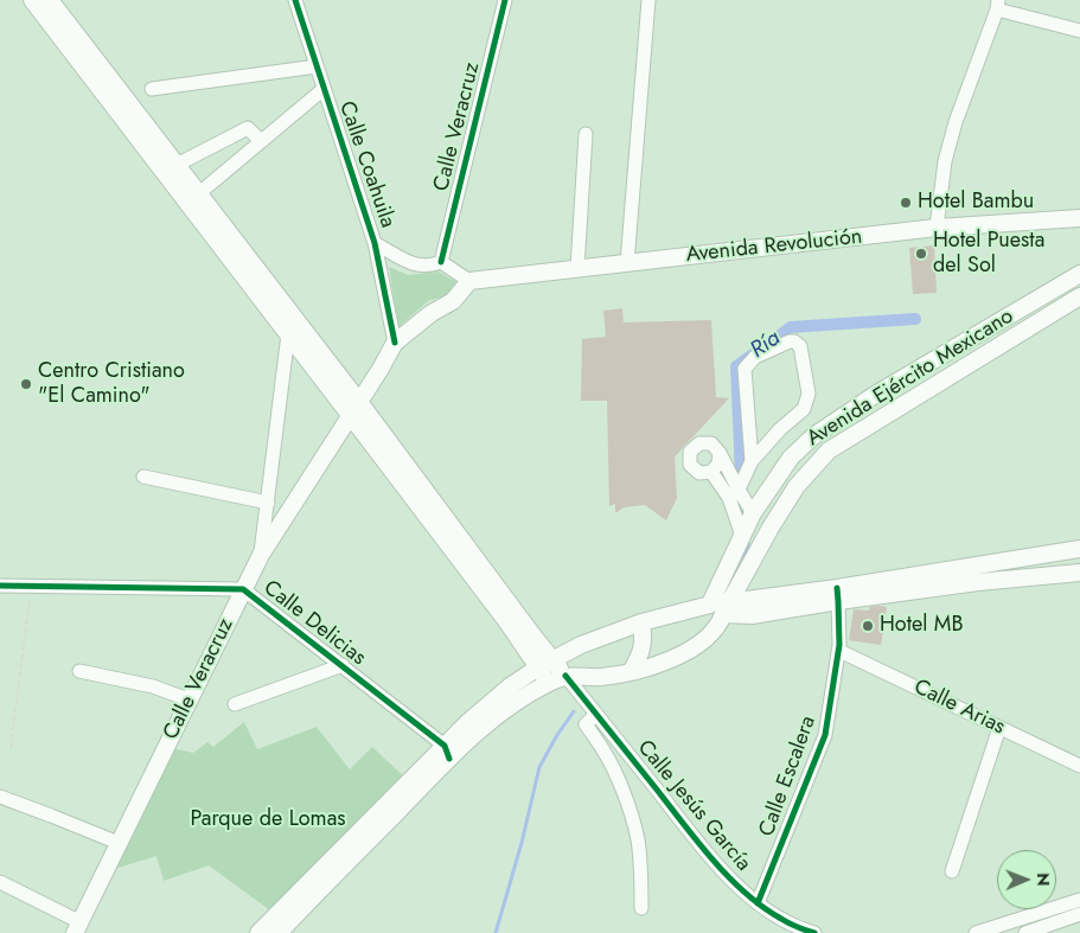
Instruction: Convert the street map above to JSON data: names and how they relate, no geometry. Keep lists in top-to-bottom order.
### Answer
{
  "streets": {
    "main road": ["Calle Veracruz", "Avenida Revolución", "Avenida Ejército Mexicano"],
    "street": [
      "Calle Coahuila",
      "Calle Delicias",
      "Calle Arias",
      "Calle Escalera",
      "Calle Jesús García"
    ]
  },
  "crossings": [
    ["Calle Veracruz", "Calle Coahuila"],
    ["Calle Veracruz", "Calle Delicias"],
    ["Calle Arias", "Calle Escalera"],
    ["Calle Escalera", "Calle Jesús García"]
  ],
  "water": ["Ría"],
  "parks": ["Parque de Lomas"],
  "places": [
    "Hotel Bambu",
    "Hotel Puesta del Sol",
    "Centro Cristiano \"El Camino\"",
    "Hotel MB"
  ],
  "north": "right"
}
